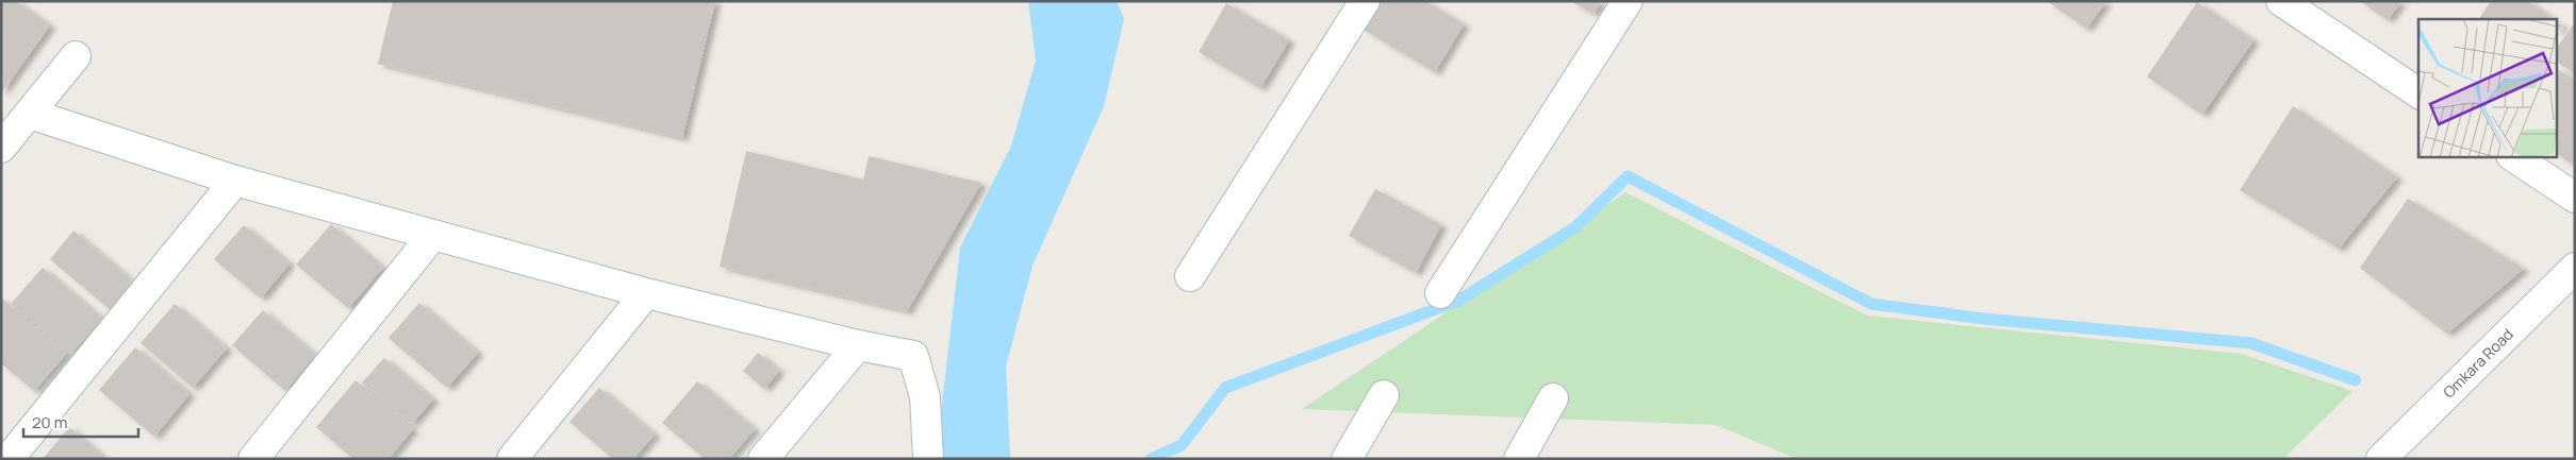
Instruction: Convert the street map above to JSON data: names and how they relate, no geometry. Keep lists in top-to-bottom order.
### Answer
{
  "streets": {
    "street": ["Omkara Road"]
  },
  "scale_bar": "20 m"
}
